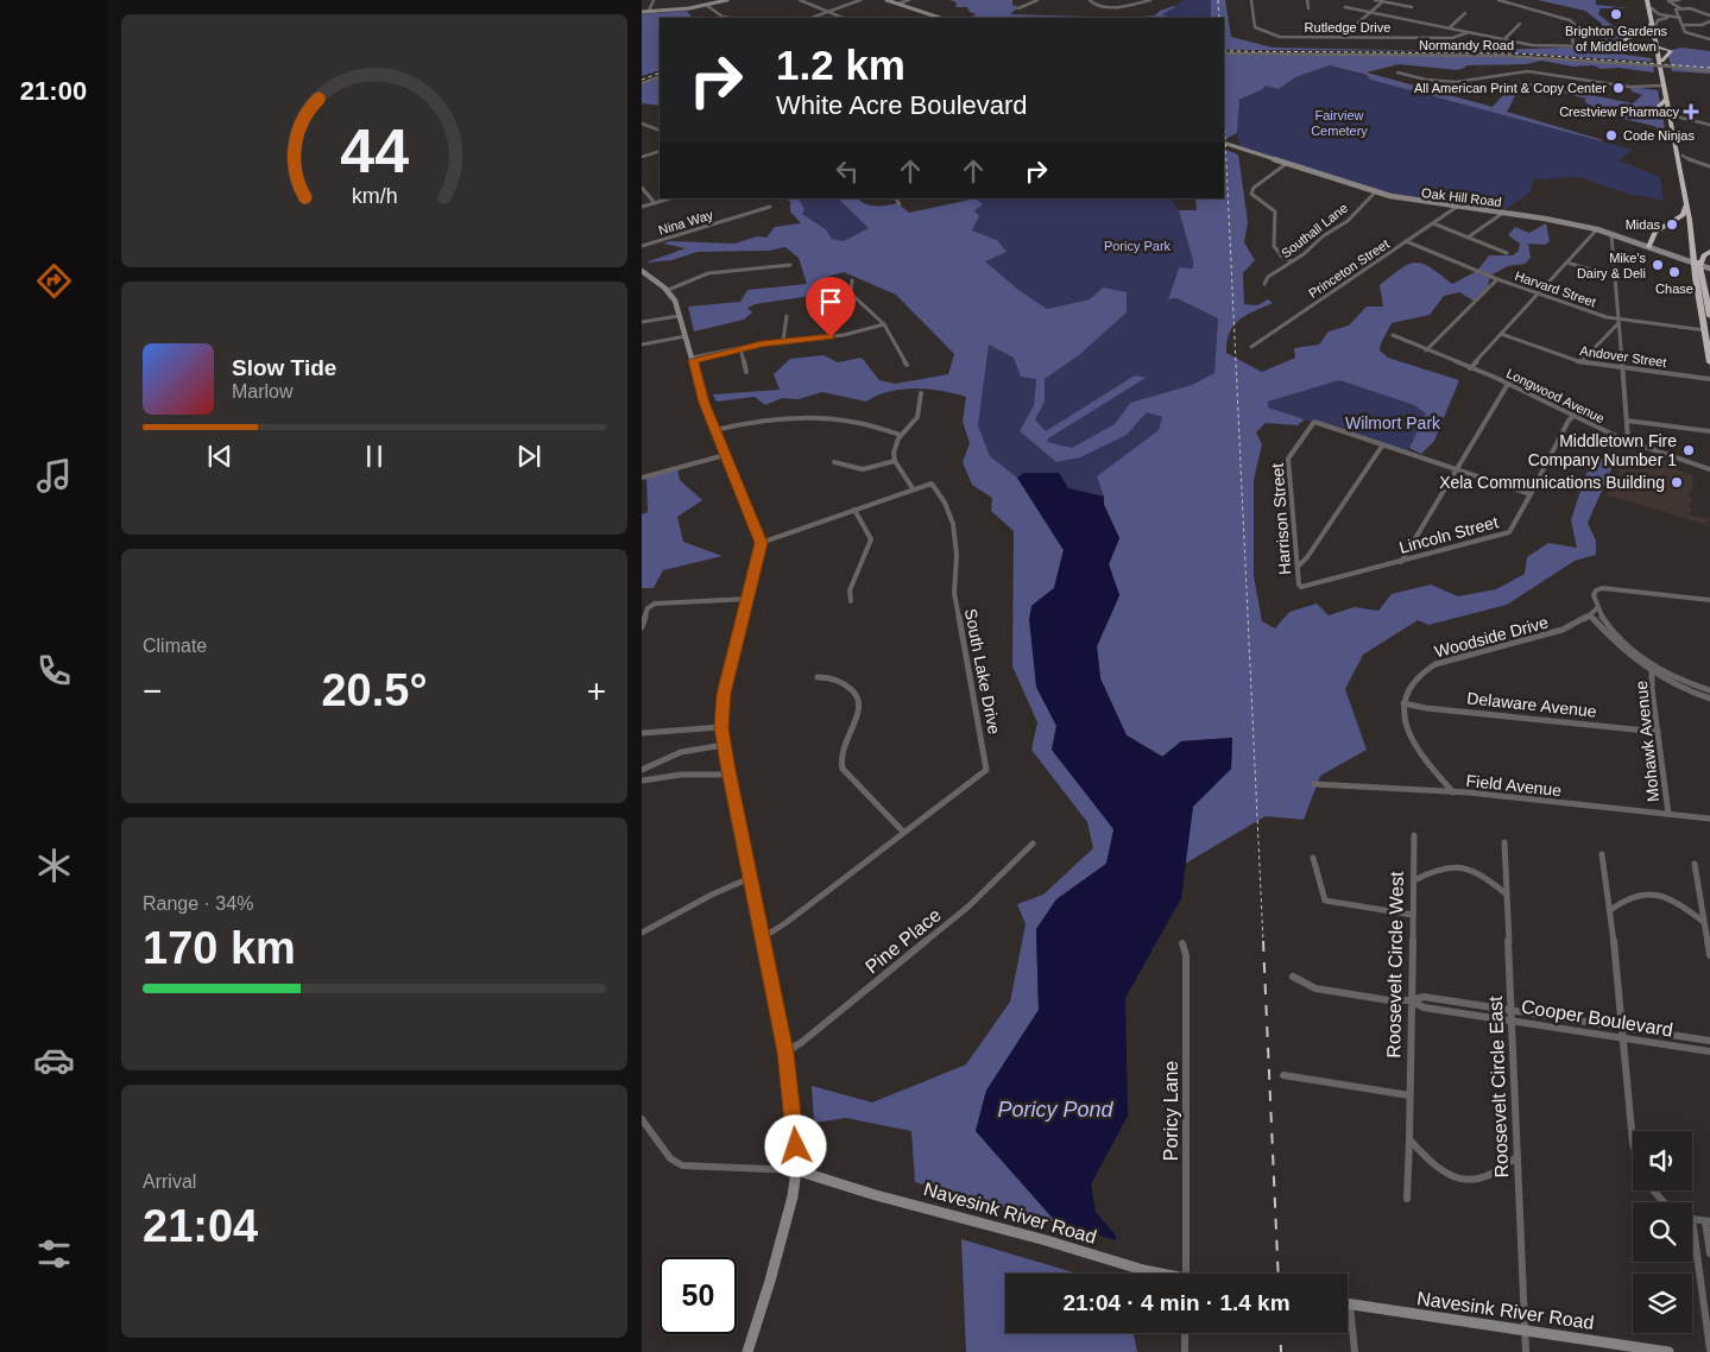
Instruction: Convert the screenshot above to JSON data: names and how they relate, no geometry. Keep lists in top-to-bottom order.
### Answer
{
  "streets": {
    "main road": ["Oak Hill Road", "Navesink River Road"],
    "street": [
      "Rutledge Drive",
      "Normandy Road",
      "Nina Way",
      "Southall Lane",
      "Princeton Street",
      "Harvard Street",
      "Andover Street",
      "Longwood Avenue",
      "Harrison Street",
      "Lincoln Street",
      "Woodside Drive",
      "South Lake Drive",
      "Delaware Avenue",
      "Mohawk Avenue",
      "Field Avenue",
      "Pine Place",
      "Roosevelt Circle West",
      "Cooper Boulevard",
      "Roosevelt Circle East",
      "Poricy Lane"
    ]
  },
  "crossings": [
    ["Oak Hill Road", "Southall Lane"],
    ["Oak Hill Road", "Princeton Street"],
    ["Princeton Street", "Harvard Street"],
    ["Longwood Avenue", "Lincoln Street"],
    ["Harrison Street", "Lincoln Street"],
    ["Woodside Drive", "Delaware Avenue"],
    ["Delaware Avenue", "Mohawk Avenue"],
    ["Mohawk Avenue", "Field Avenue"],
    ["Roosevelt Circle West", "Cooper Boulevard"],
    ["Cooper Boulevard", "Roosevelt Circle East"],
    ["Roosevelt Circle East", "Navesink River Road"]
  ],
  "water": ["Poricy Pond"],
  "parks": ["Fairview Cemetery", "Poricy Park", "Wilmort Park"],
  "places": {
    "other": [
      "Brighton Gardens of Middletown",
      "All American Print & Copy Center",
      "Code Ninjas",
      "Midas",
      "Mike's Dairy & Deli",
      "Chase",
      "Middletown Fire Company Number 1",
      "Xela Communications Building"
    ],
    "health": ["Crestview Pharmacy"]
  },
  "page": {
    "tabs": "21:00",
    "turn": ["1.2 km", "White Acre Boulevard"],
    "song": ["Slow Tide", "Marlow"],
    "tile": [
      "Climate",
      ["Range · 34%", "170 km"],
      ["Arrival", "21:04"]
    ],
    "heat": ["−", "20.5°", "+"],
    "limit": "50",
    "trip": "21:04 · 4 min · 1.4 km",
    "gauge": ["44", "km/h"]
  }
}
